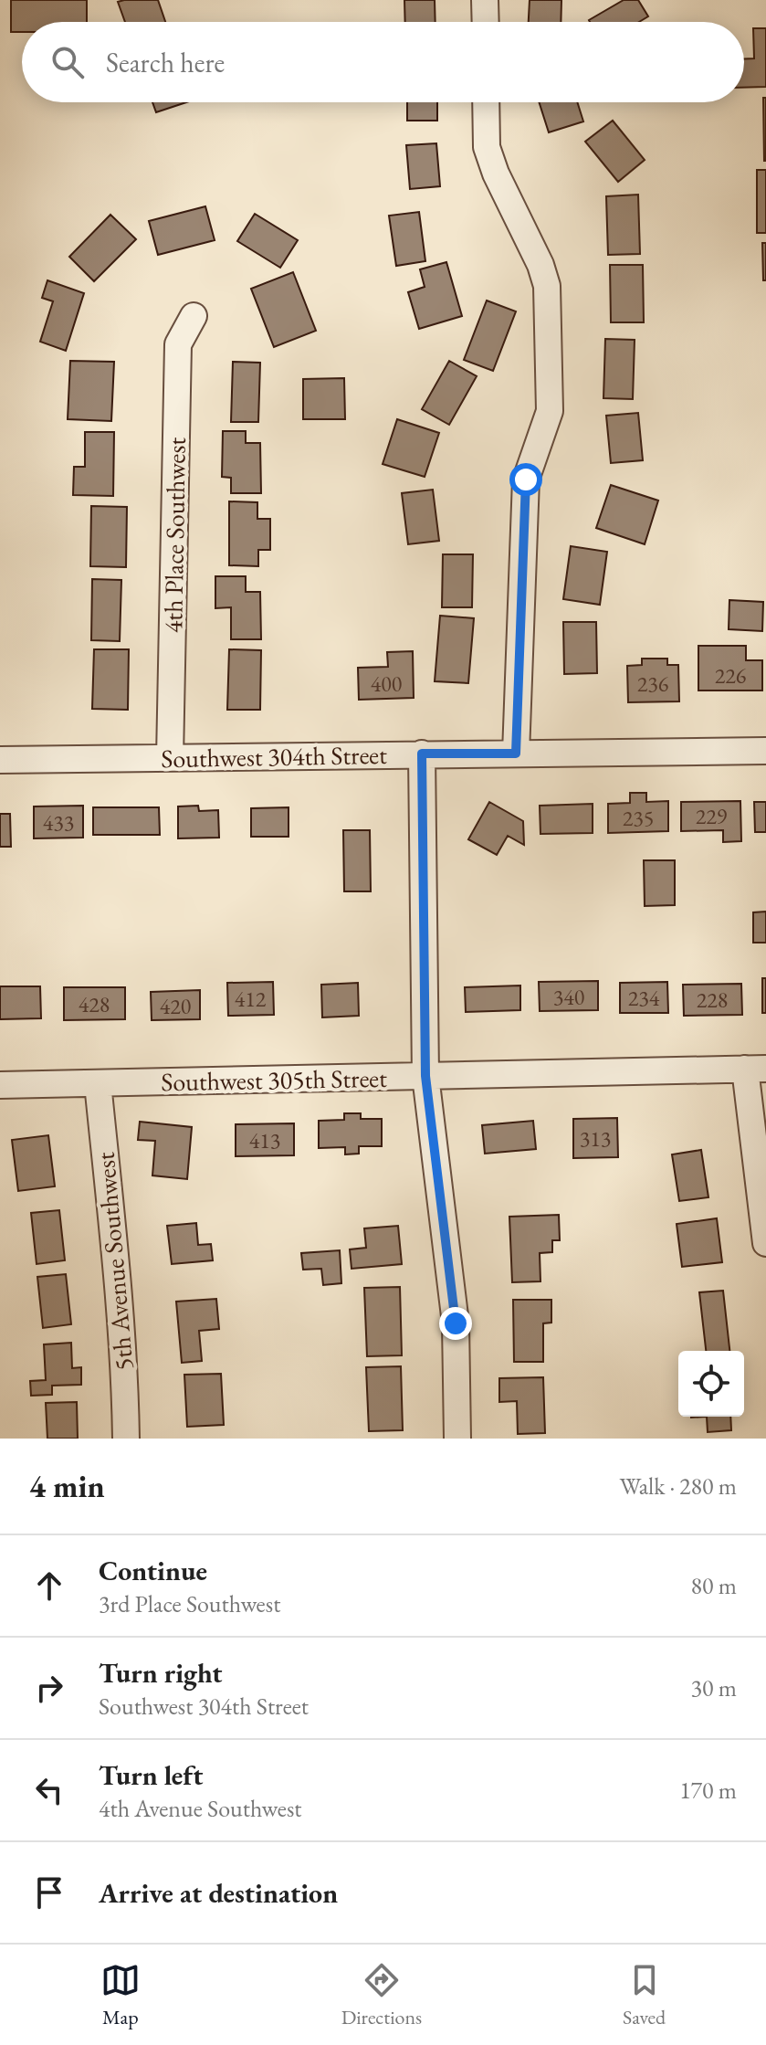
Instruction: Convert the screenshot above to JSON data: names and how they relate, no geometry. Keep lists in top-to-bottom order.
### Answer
{
  "streets": {
    "street": [
      "4th Place Southwest",
      "Southwest 304th Street",
      "Southwest 305th Street",
      "5th Avenue Southwest"
    ]
  },
  "crossings": [
    ["4th Place Southwest", "Southwest 304th Street"],
    ["Southwest 305th Street", "5th Avenue Southwest"]
  ],
  "house_numbers": [
    "226",
    "400",
    "236",
    "229",
    "235",
    "433",
    "340",
    "234",
    "412",
    "228",
    "428",
    "420",
    "313",
    "413"
  ],
  "page": {
    "search": "Search here",
    "heading": ["4 min", "Walk · 280 m"],
    "list": [
      ["Continue", "3rd Place Southwest", "80 m"],
      ["Turn right", "Southwest 304th Street", "30 m"],
      ["Turn left", "4th Avenue Southwest", "170 m"],
      "Arrive at destination"
    ],
    "nav": ["Map", "Directions", "Saved"]
  }
}
